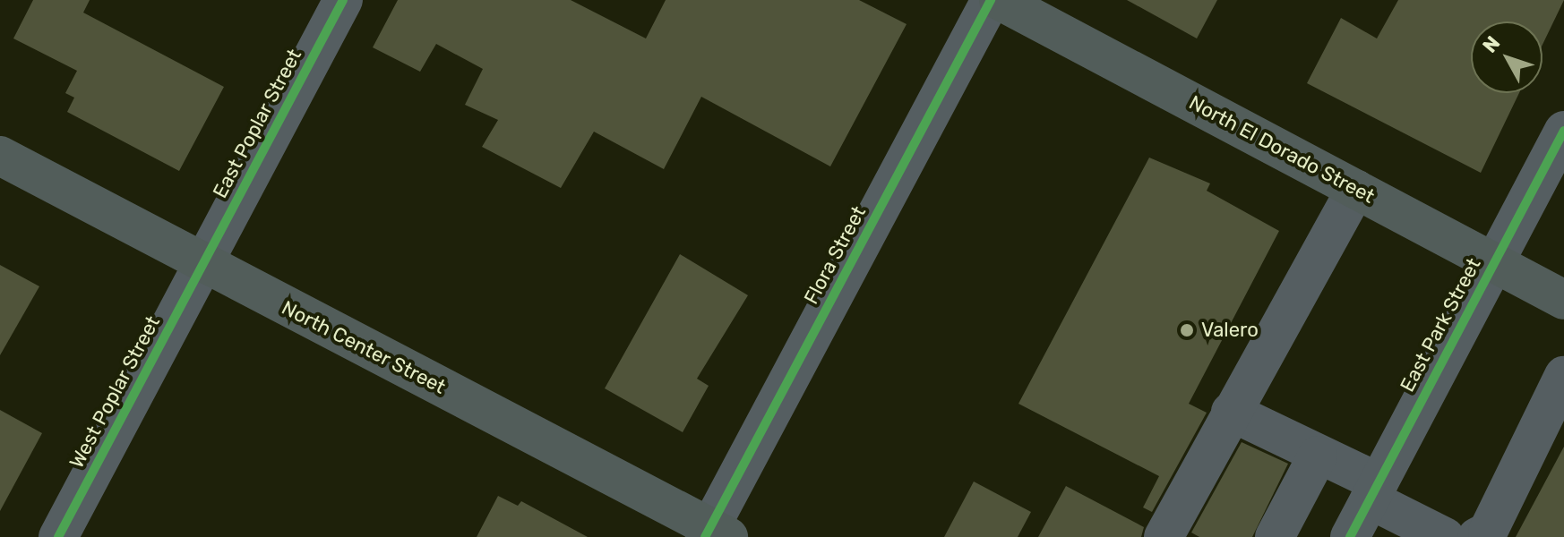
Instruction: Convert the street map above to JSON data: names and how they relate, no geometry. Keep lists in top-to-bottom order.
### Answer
{
  "streets": {
    "main road": ["North El Dorado Street", "North Center Street"],
    "street": [
      "East Poplar Street",
      "Flora Street",
      "East Park Street",
      "West Poplar Street"
    ]
  },
  "crossings": [
    ["East Poplar Street", "North Center Street"],
    ["East Poplar Street", "West Poplar Street"],
    ["North El Dorado Street", "East Park Street"],
    ["Flora Street", "North Center Street"],
    ["North Center Street", "West Poplar Street"]
  ],
  "places": ["Valero"],
  "north": "top left"
}
